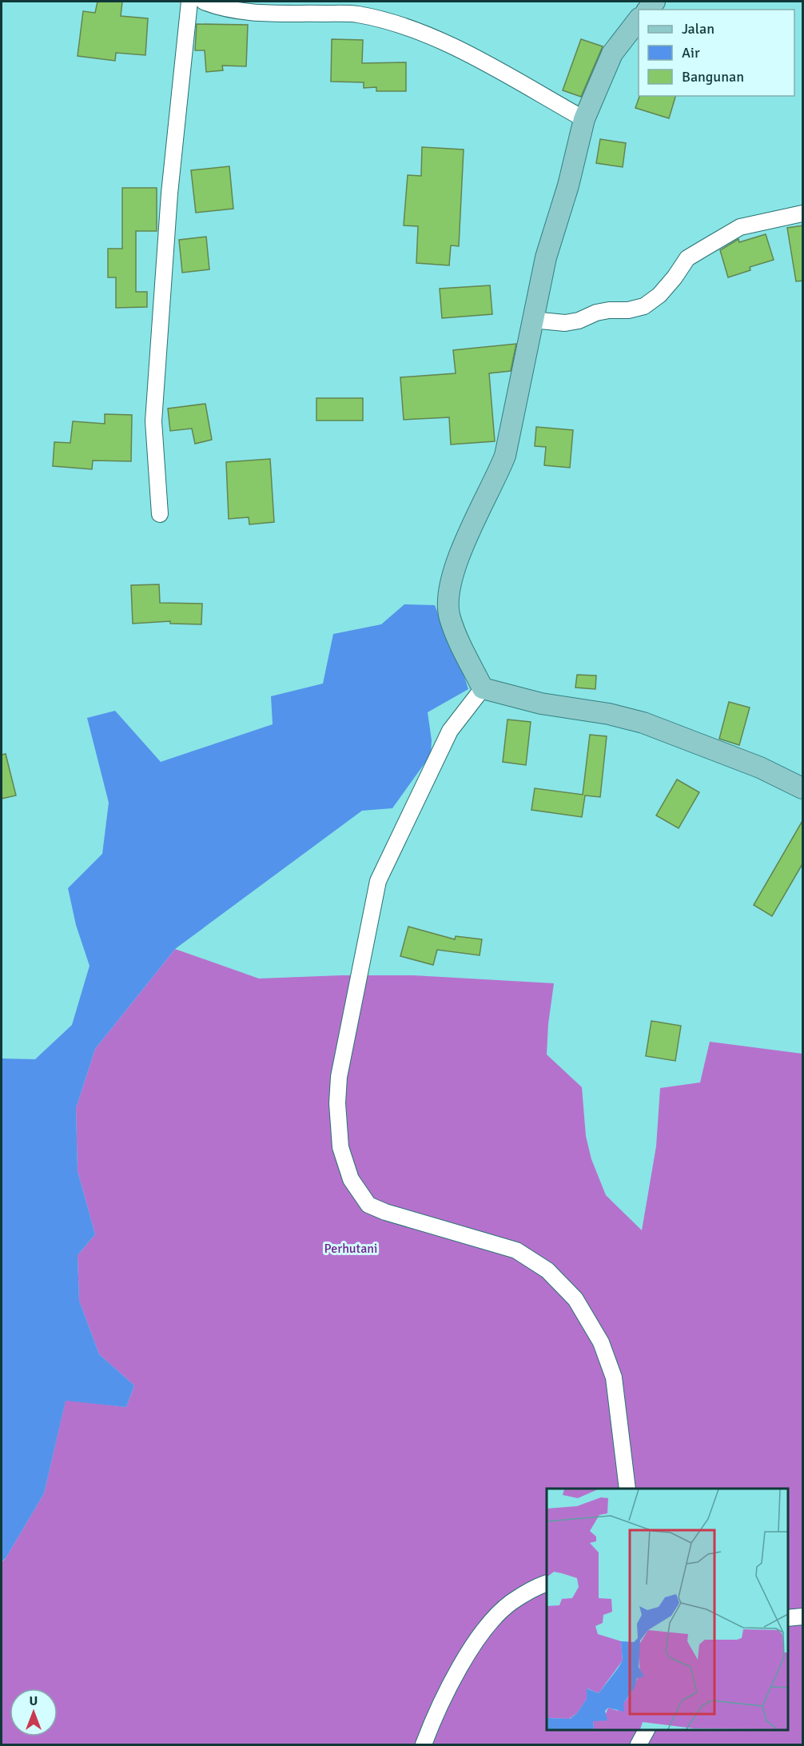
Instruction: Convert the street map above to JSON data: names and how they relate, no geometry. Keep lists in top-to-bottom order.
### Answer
{
  "parks": ["Perhutani"],
  "legend": ["Jalan", "Air", "Bangunan"],
  "north": "top"
}
